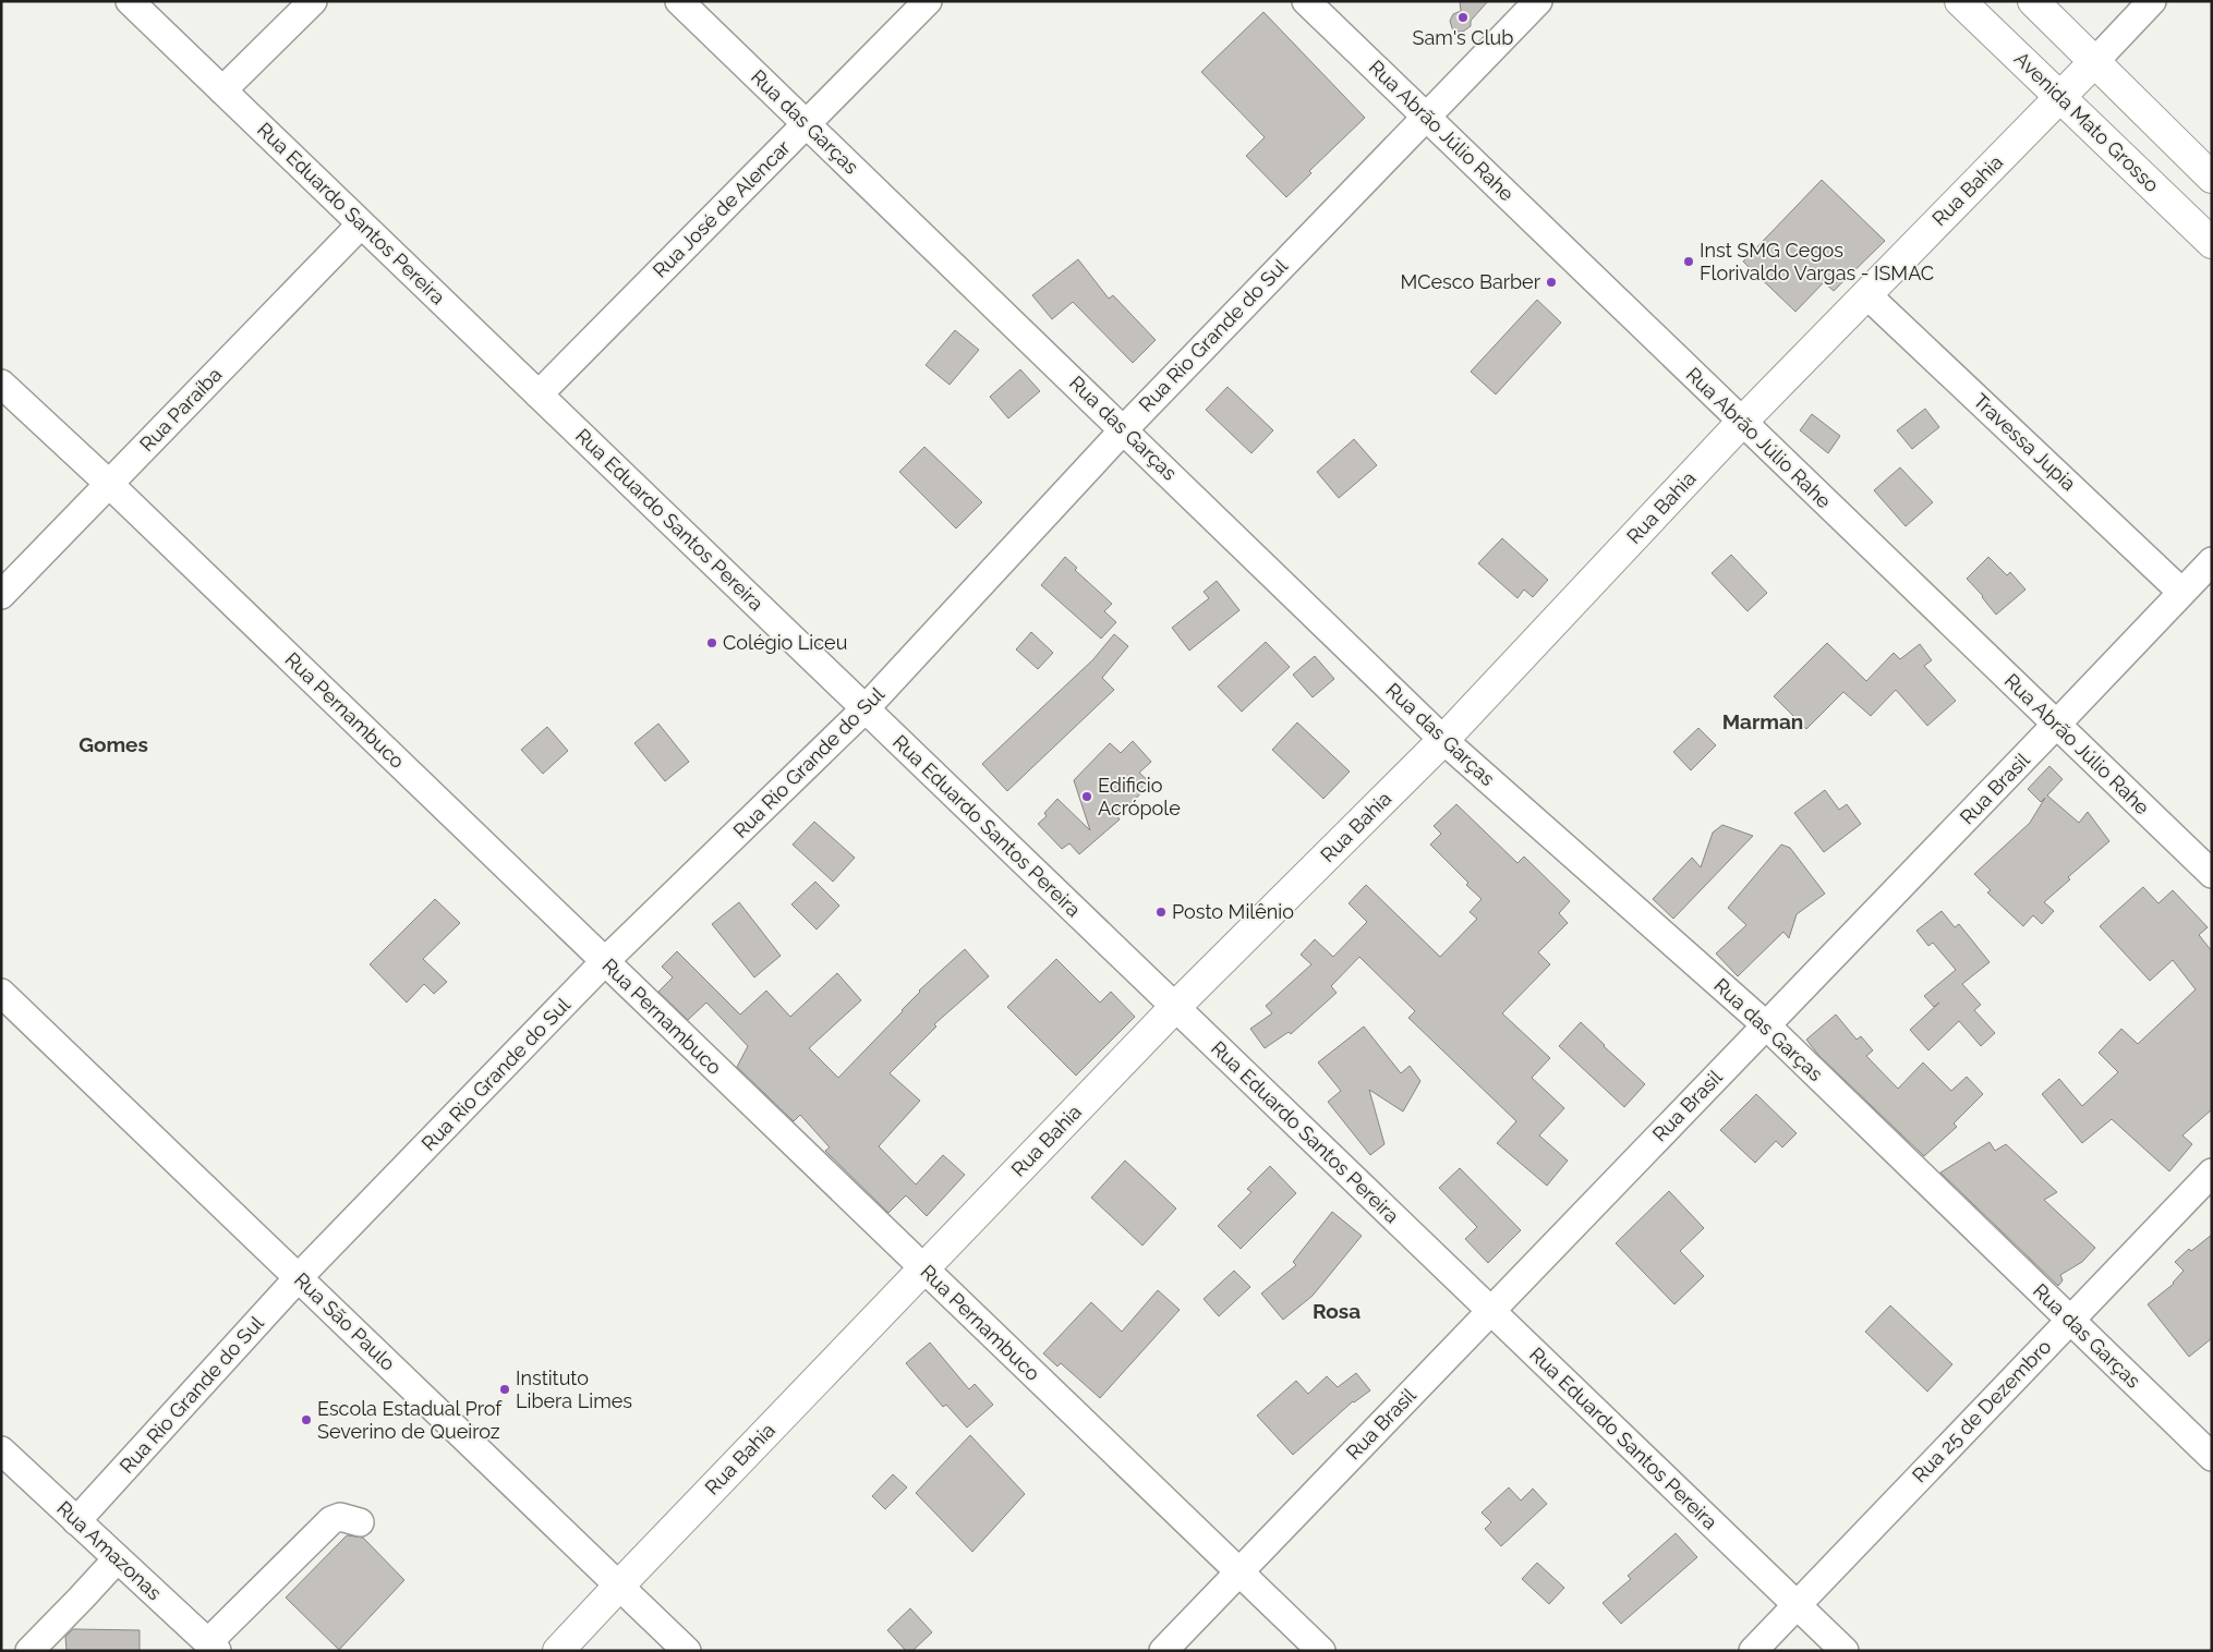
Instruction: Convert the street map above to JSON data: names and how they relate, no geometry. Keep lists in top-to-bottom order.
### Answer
{
  "streets": {
    "main road": ["Avenida Mato Grosso", "Rua Bahia"],
    "street": [
      "Rua das Garças",
      "Rua Abrão Júlio Rahe",
      "Rua José de Alencar",
      "Rua Eduardo Santos Pereira",
      "Rua Rio Grande do Sul",
      "Rua Paraíba",
      "Travessa Jupia",
      "Rua Pernambuco",
      "Rua Brasil",
      "Rua São Paulo",
      "Rua 25 de Dezembro",
      "Rua Amazonas"
    ]
  },
  "crossings": [
    ["Rua das Garças", "Rua Bahia"],
    ["Rua das Garças", "Rua José de Alencar"],
    ["Rua das Garças", "Rua Rio Grande do Sul"],
    ["Rua das Garças", "Rua Brasil"],
    ["Rua das Garças", "Rua 25 de Dezembro"],
    ["Avenida Mato Grosso", "Rua Bahia"],
    ["Rua Abrão Júlio Rahe", "Rua Bahia"],
    ["Rua Abrão Júlio Rahe", "Rua Rio Grande do Sul"],
    ["Rua Abrão Júlio Rahe", "Rua Brasil"],
    ["Rua Bahia", "Rua Eduardo Santos Pereira"],
    ["Rua Bahia", "Travessa Jupia"],
    ["Rua Bahia", "Rua Pernambuco"],
    ["Rua Bahia", "Rua São Paulo"],
    ["Rua José de Alencar", "Rua Eduardo Santos Pereira"],
    ["Rua Eduardo Santos Pereira", "Rua Rio Grande do Sul"],
    ["Rua Eduardo Santos Pereira", "Rua Paraíba"],
    ["Rua Eduardo Santos Pereira", "Rua Brasil"],
    ["Rua Eduardo Santos Pereira", "Rua 25 de Dezembro"],
    ["Rua Rio Grande do Sul", "Rua Pernambuco"],
    ["Rua Rio Grande do Sul", "Rua São Paulo"],
    ["Rua Rio Grande do Sul", "Rua Amazonas"],
    ["Rua Paraíba", "Rua Pernambuco"],
    ["Travessa Jupia", "Rua Brasil"],
    ["Rua Pernambuco", "Rua Brasil"]
  ],
  "districts": ["Marman", "Gomes", "Rosa"],
  "places": [
    "Sam's Club",
    "Inst SMG Cegos Florivaldo Vargas - ISMAC",
    "MCesco Barber",
    "Colégio Liceu",
    "Edificio Acrópole",
    "Posto Milênio",
    "Instituto Libera Limes",
    "Escola Estadual Prof Severino de Queiroz"
  ]
}
